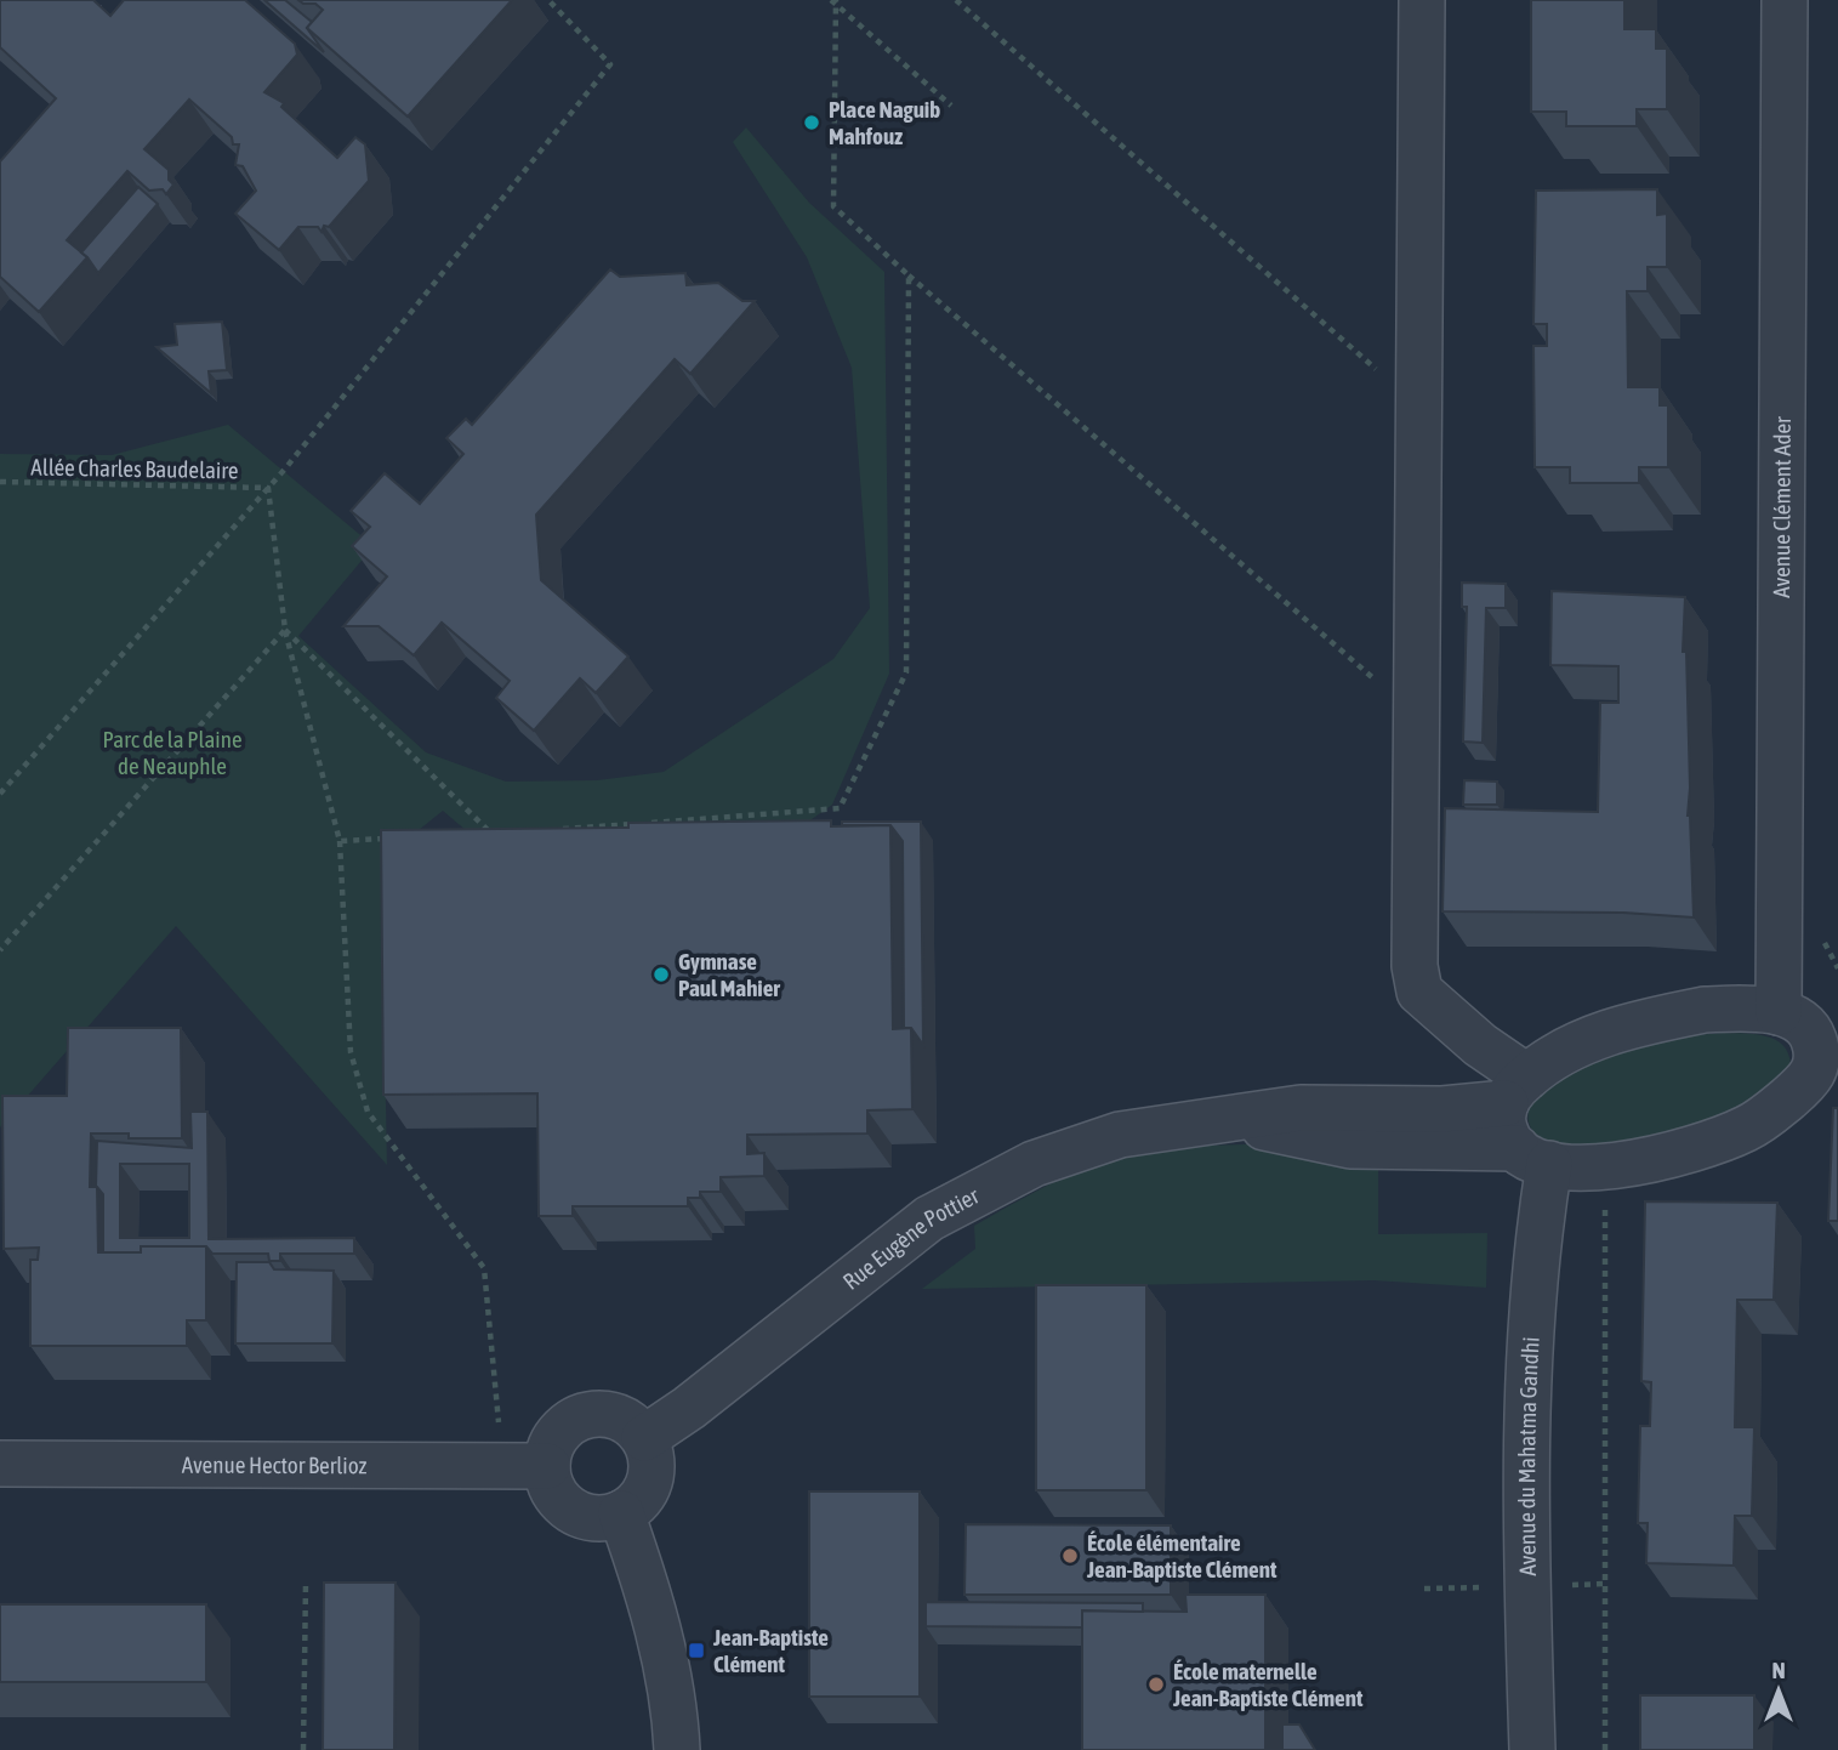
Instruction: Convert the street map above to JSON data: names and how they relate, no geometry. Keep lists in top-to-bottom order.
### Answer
{
  "streets": {
    "street": [
      "Avenue Clément Ader",
      "Rue Eugène Pottier",
      "Avenue du Mahatma Gandhi",
      "Avenue Hector Berlioz"
    ],
    "path": ["Allée Charles Baudelaire"]
  },
  "crossings": [
    ["Avenue Clément Ader", "Rue Eugène Pottier"],
    ["Rue Eugène Pottier", "Avenue du Mahatma Gandhi"],
    ["Rue Eugène Pottier", "Avenue Hector Berlioz"]
  ],
  "parks": ["Parc de la Plaine de Neauphle"],
  "places": {
    "other": [
      "Place Naguib Mahfouz",
      "Gymnase Paul Mahier",
      "École élémentaire Jean-Baptiste Clément",
      "École maternelle Jean-Baptiste Clément"
    ],
    "transit": ["Jean-Baptiste Clément"]
  },
  "north": "top"
}
